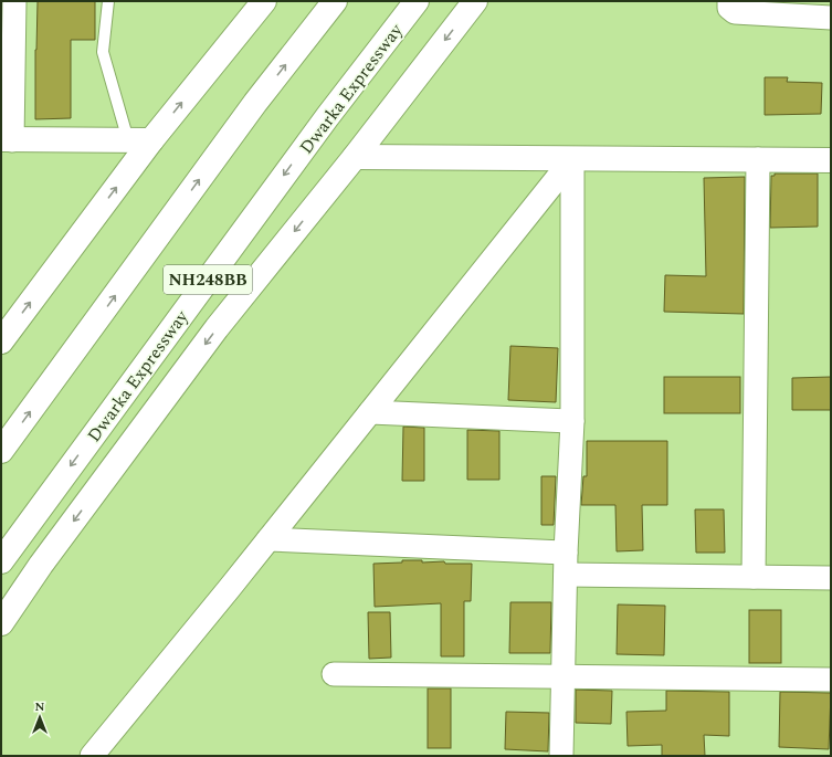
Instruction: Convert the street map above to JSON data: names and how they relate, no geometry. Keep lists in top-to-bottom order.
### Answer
{
  "streets": {
    "main road": ["Dwarka Expressway", "NH248BB"]
  },
  "north": "top"
}
